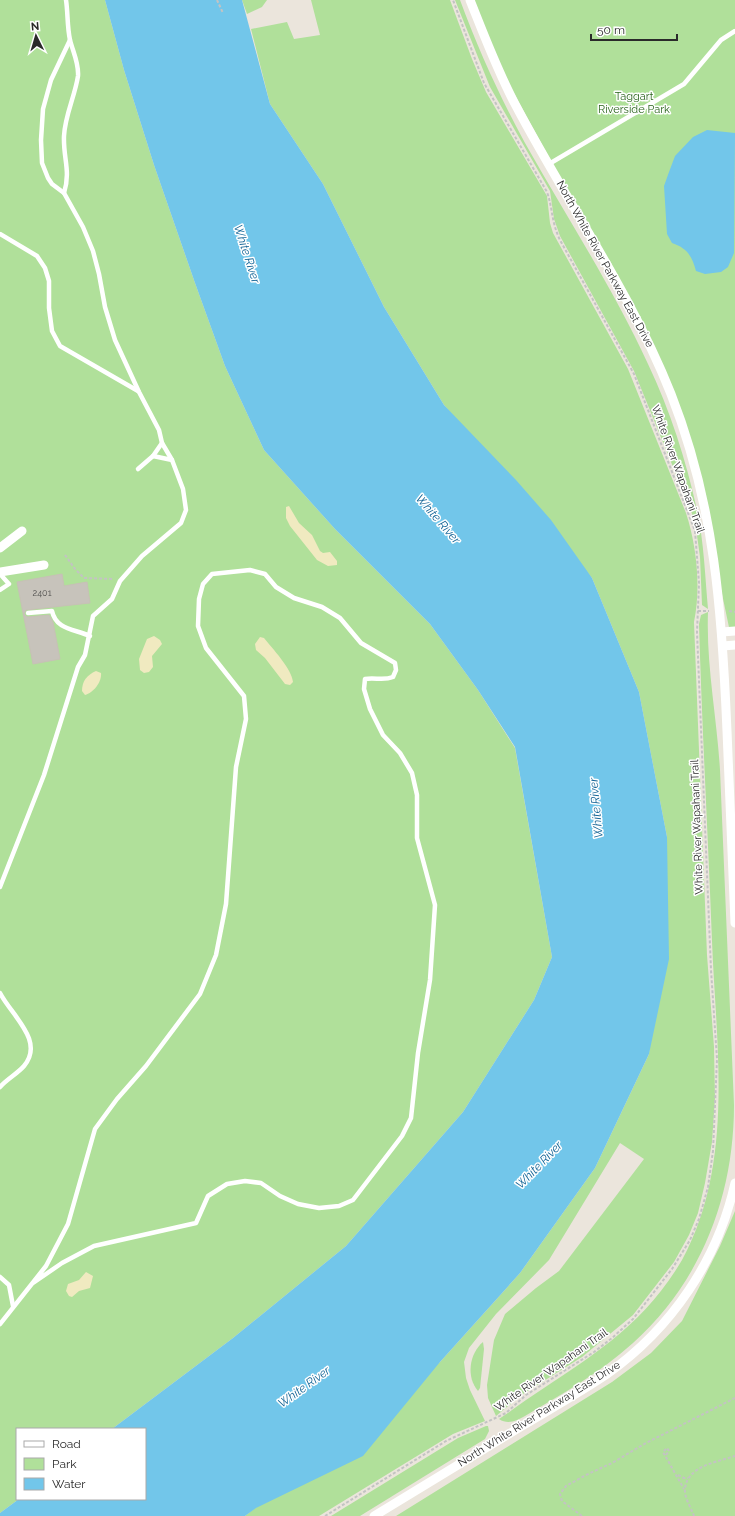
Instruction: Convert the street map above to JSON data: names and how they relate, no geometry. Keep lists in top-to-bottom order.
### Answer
{
  "streets": {
    "street": ["North White River Parkway East Drive"],
    "path": ["White River Wapahani Trail"]
  },
  "water": ["White River"],
  "parks": ["Taggart Riverside Park"],
  "house_numbers": ["2401"],
  "legend": ["Road", "Park", "Water"],
  "scale_bar": "50 m",
  "north": "top"
}
